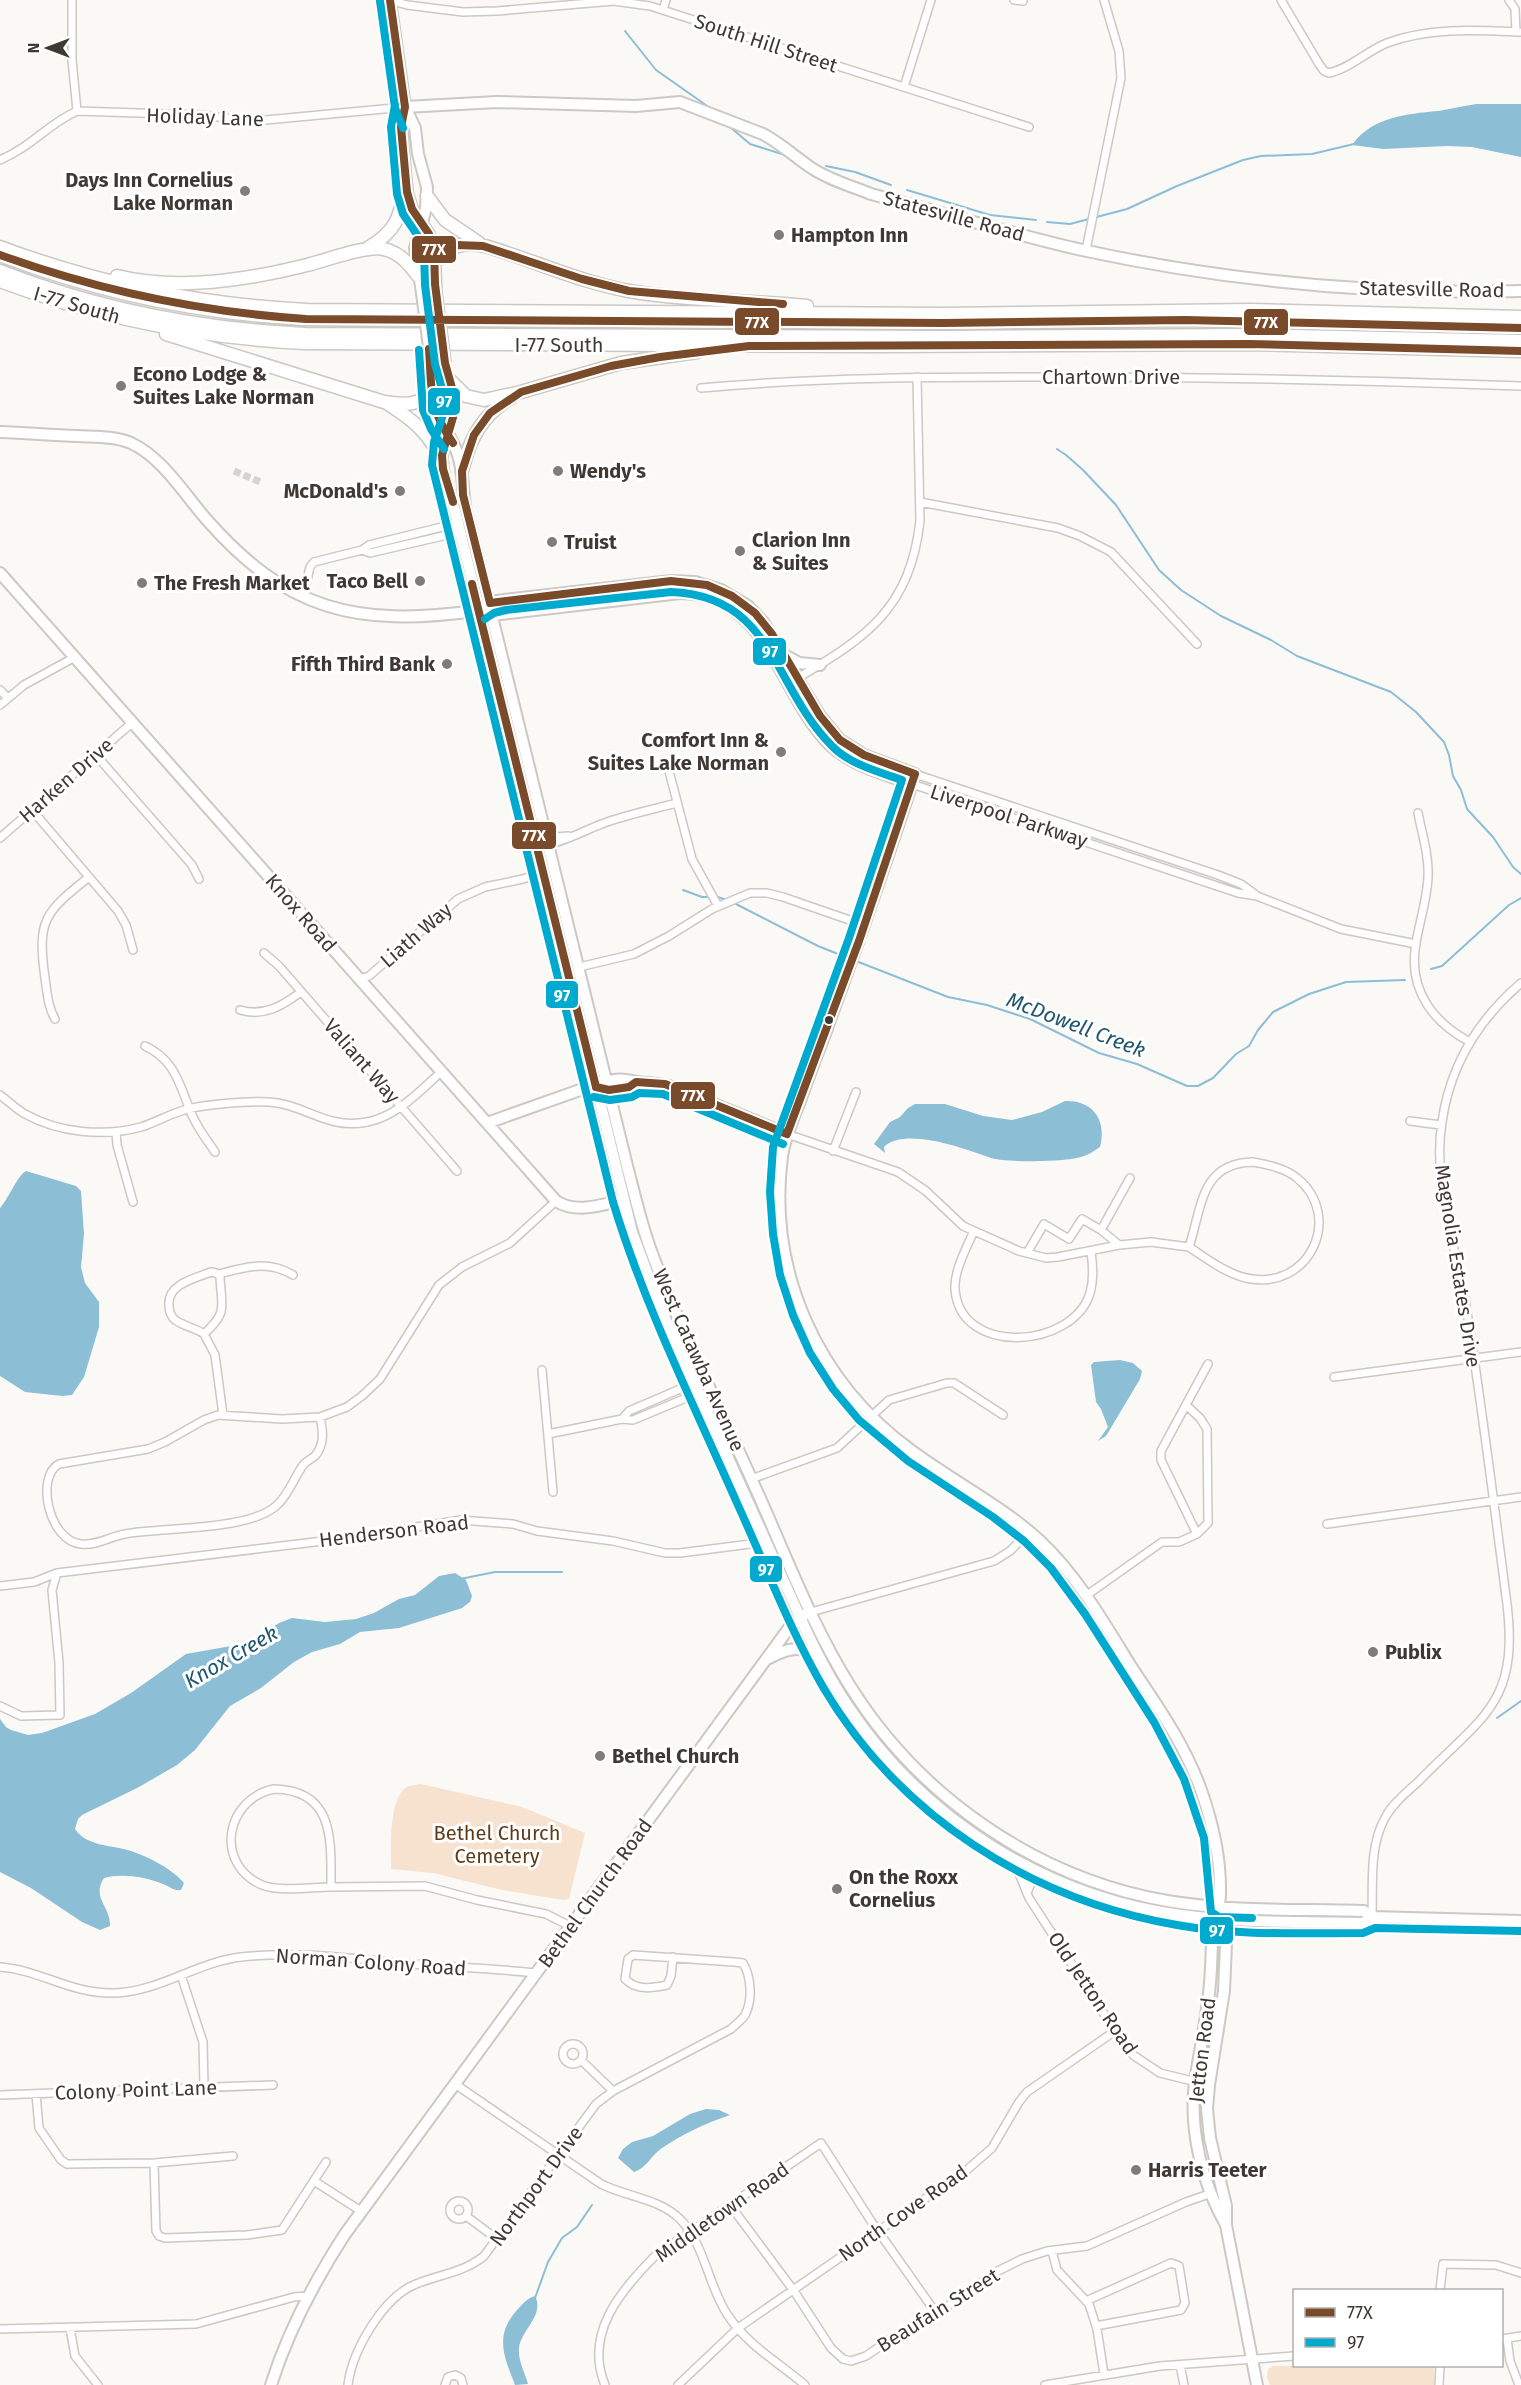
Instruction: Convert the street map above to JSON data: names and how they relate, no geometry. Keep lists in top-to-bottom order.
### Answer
{
  "streets": {
    "highway": ["I-77 South"],
    "main road": [
      "Statesville Road",
      "Liverpool Parkway",
      "Knox Road",
      "West Catawba Avenue",
      "Bethel Church Road",
      "Jetton Road"
    ],
    "street": [
      "South Hill Street",
      "Holiday Lane",
      "Chartown Drive",
      "Harken Drive",
      "Liath Way",
      "Valiant Way",
      "Magnolia Estates Drive",
      "Henderson Road",
      "Norman Colony Road",
      "Old Jetton Road",
      "Colony Point Lane",
      "Northport Drive",
      "Middletown Road",
      "North Cove Road",
      "Beaufain Street"
    ]
  },
  "crossings": [
    ["Holiday Lane", "Statesville Road"],
    ["Holiday Lane", "West Catawba Avenue"],
    ["Statesville Road", "West Catawba Avenue"],
    ["Harken Drive", "Knox Road"],
    ["Liverpool Parkway", "West Catawba Avenue"],
    ["Knox Road", "Liath Way"],
    ["Liath Way", "West Catawba Avenue"],
    ["Magnolia Estates Drive", "West Catawba Avenue"],
    ["West Catawba Avenue", "Henderson Road"],
    ["West Catawba Avenue", "Bethel Church Road"],
    ["West Catawba Avenue", "Old Jetton Road"],
    ["West Catawba Avenue", "Jetton Road"],
    ["Bethel Church Road", "Norman Colony Road"],
    ["Old Jetton Road", "Jetton Road"],
    ["Old Jetton Road", "North Cove Road"],
    ["Jetton Road", "Beaufain Street"],
    ["Middletown Road", "North Cove Road"],
    ["Middletown Road", "Beaufain Street"],
    ["North Cove Road", "Beaufain Street"]
  ],
  "water": ["McDowell Creek", "Knox Creek"],
  "parks": ["Bethel Church Cemetery"],
  "places": [
    "Days Inn Cornelius Lake Norman",
    "Hampton Inn",
    "Econo Lodge & Suites Lake Norman",
    "Wendy's",
    "McDonald's",
    "Truist",
    "Clarion Inn & Suites",
    "Taco Bell",
    "The Fresh Market",
    "Fifth Third Bank",
    "Comfort Inn & Suites Lake Norman",
    "Publix",
    "Bethel Church",
    "On the Roxx Cornelius",
    "Harris Teeter"
  ],
  "lines": ["transit line 77X", "transit line 97"],
  "legend": ["77X", "97"],
  "north": "left"
}
